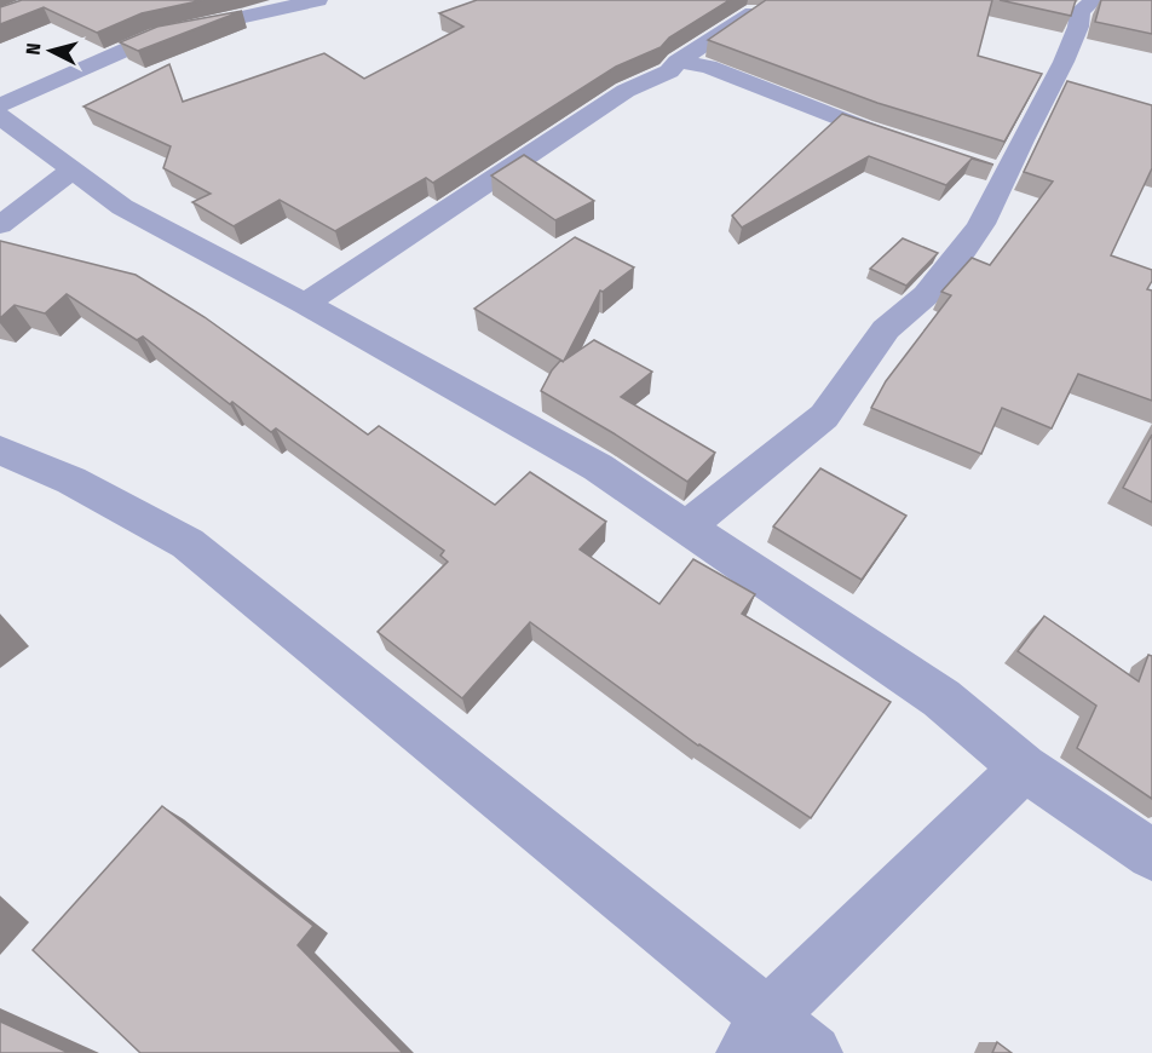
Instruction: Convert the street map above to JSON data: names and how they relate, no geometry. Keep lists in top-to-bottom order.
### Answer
{
  "north": "left"
}
